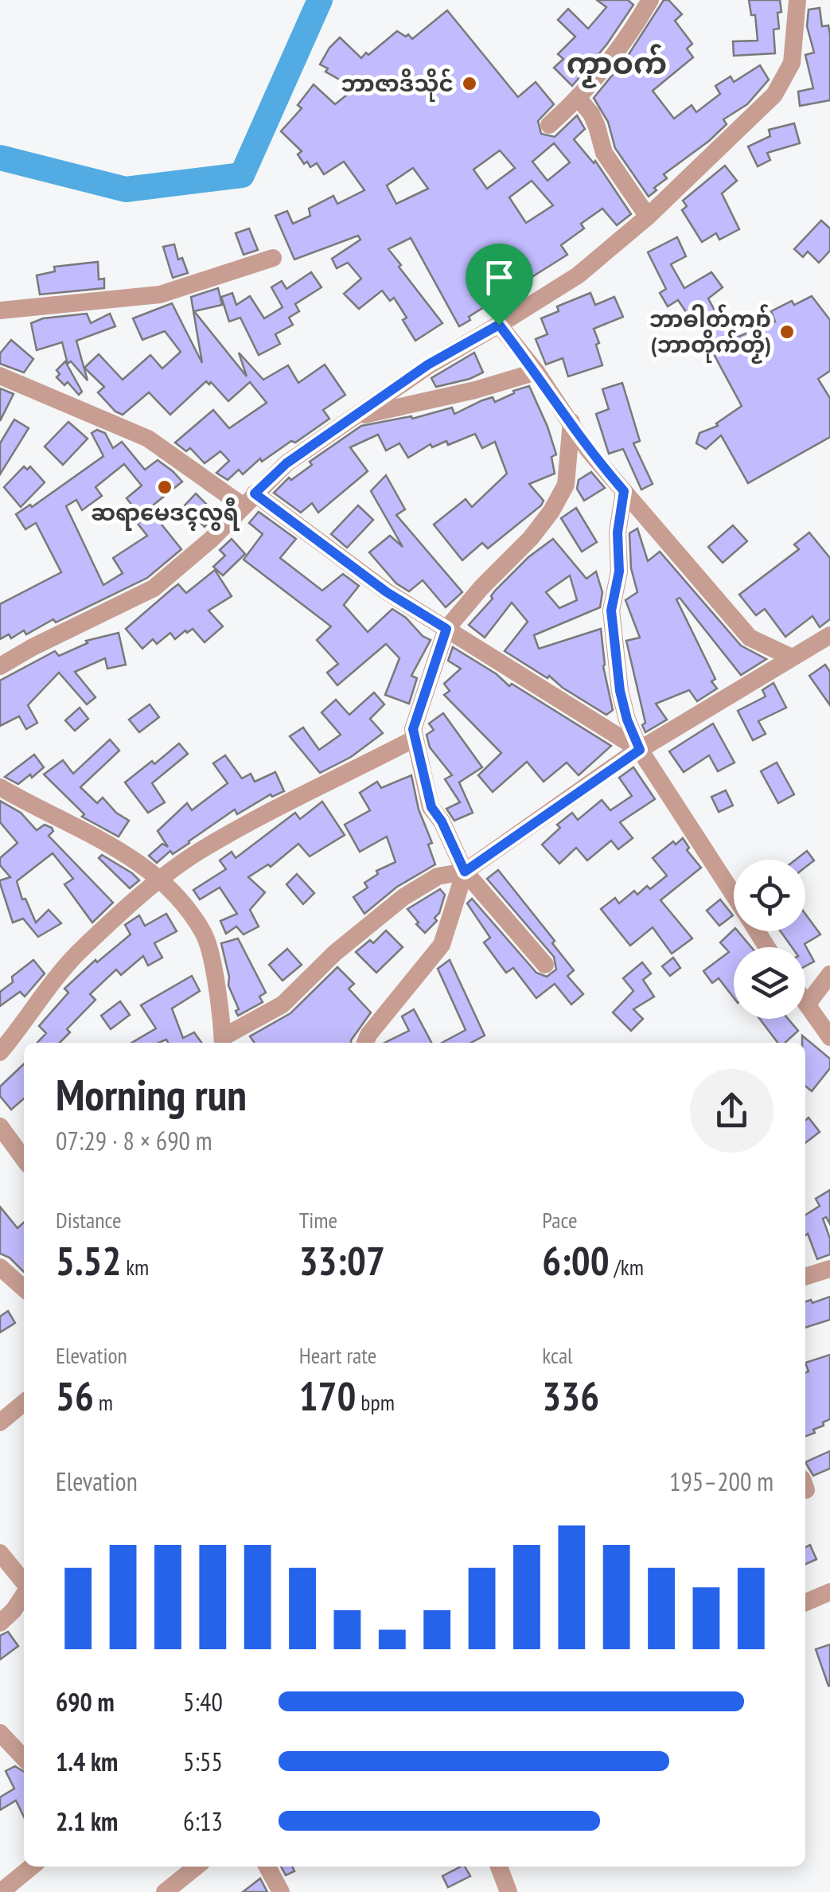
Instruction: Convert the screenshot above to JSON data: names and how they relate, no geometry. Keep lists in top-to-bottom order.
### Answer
{
  "districts": ["ကၟာဝက်"],
  "places": ["ဘာဇာဒိသိုင်", "ဘာဓါတ်ကျာ် (ဘာတိုက်တၟိ)", "ဆရာမေဒၚလွရီ"],
  "page": {
    "heading": ["Morning run", "07:29 · 8 × 690 m"],
    "stats": [
      ["Distance", "5.52 km"],
      ["Time", "33:07"],
      ["Pace", "6:00 /km"],
      ["Elevation", "56 m"],
      ["Heart rate", "170 bpm"],
      ["kcal", "336"]
    ],
    "chart": ["Elevation", "195–200 m"],
    "list": [
      {
        "name": "690 m",
        "note": "5:40"
      },
      {
        "name": "1.4 km",
        "note": "5:55"
      },
      {
        "name": "2.1 km",
        "note": "6:13"
      }
    ]
  }
}
